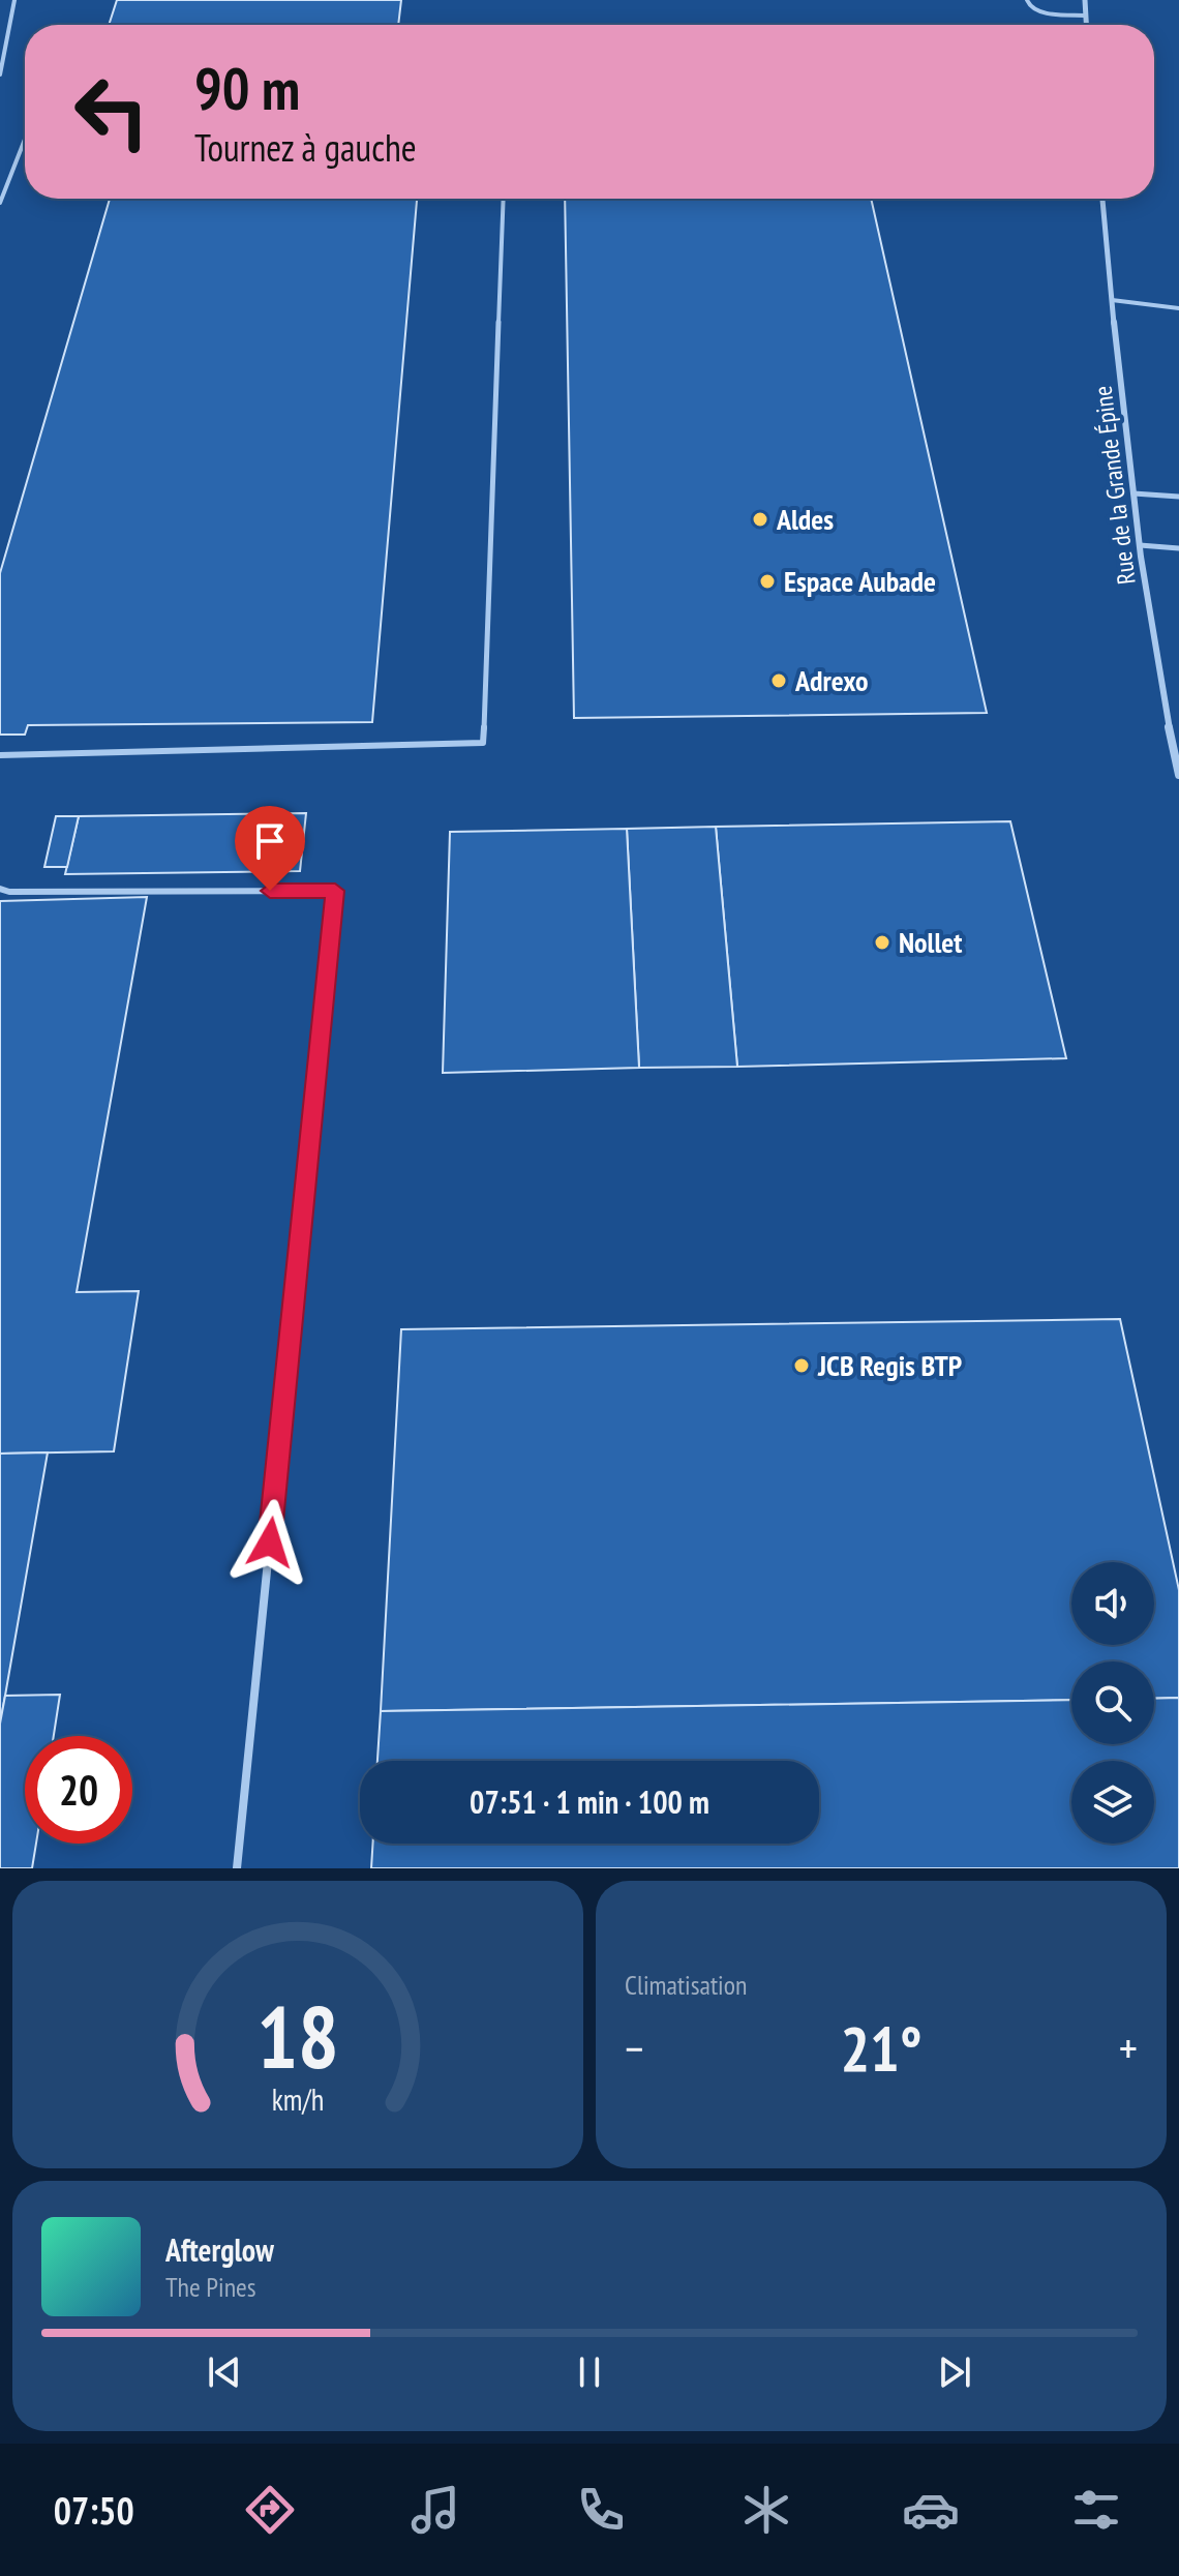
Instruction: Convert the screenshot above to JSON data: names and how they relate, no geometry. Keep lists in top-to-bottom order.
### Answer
{
  "streets": {
    "street": ["Rue de la Grande Épine"]
  },
  "places": [
    "Aldes",
    "Espace Aubade",
    "Adrexo",
    "Nollet",
    "JCB Regis BTP"
  ],
  "page": {
    "turn": ["90 m", "Tournez à gauche"],
    "limit": "20",
    "trip": "07:51 · 1 min · 100 m",
    "tile": "Climatisation",
    "heat": ["−", "21°", "+"],
    "song": ["Afterglow", "The Pines"],
    "tabs": "07:50",
    "gauge": ["18", "km/h"]
  }
}
